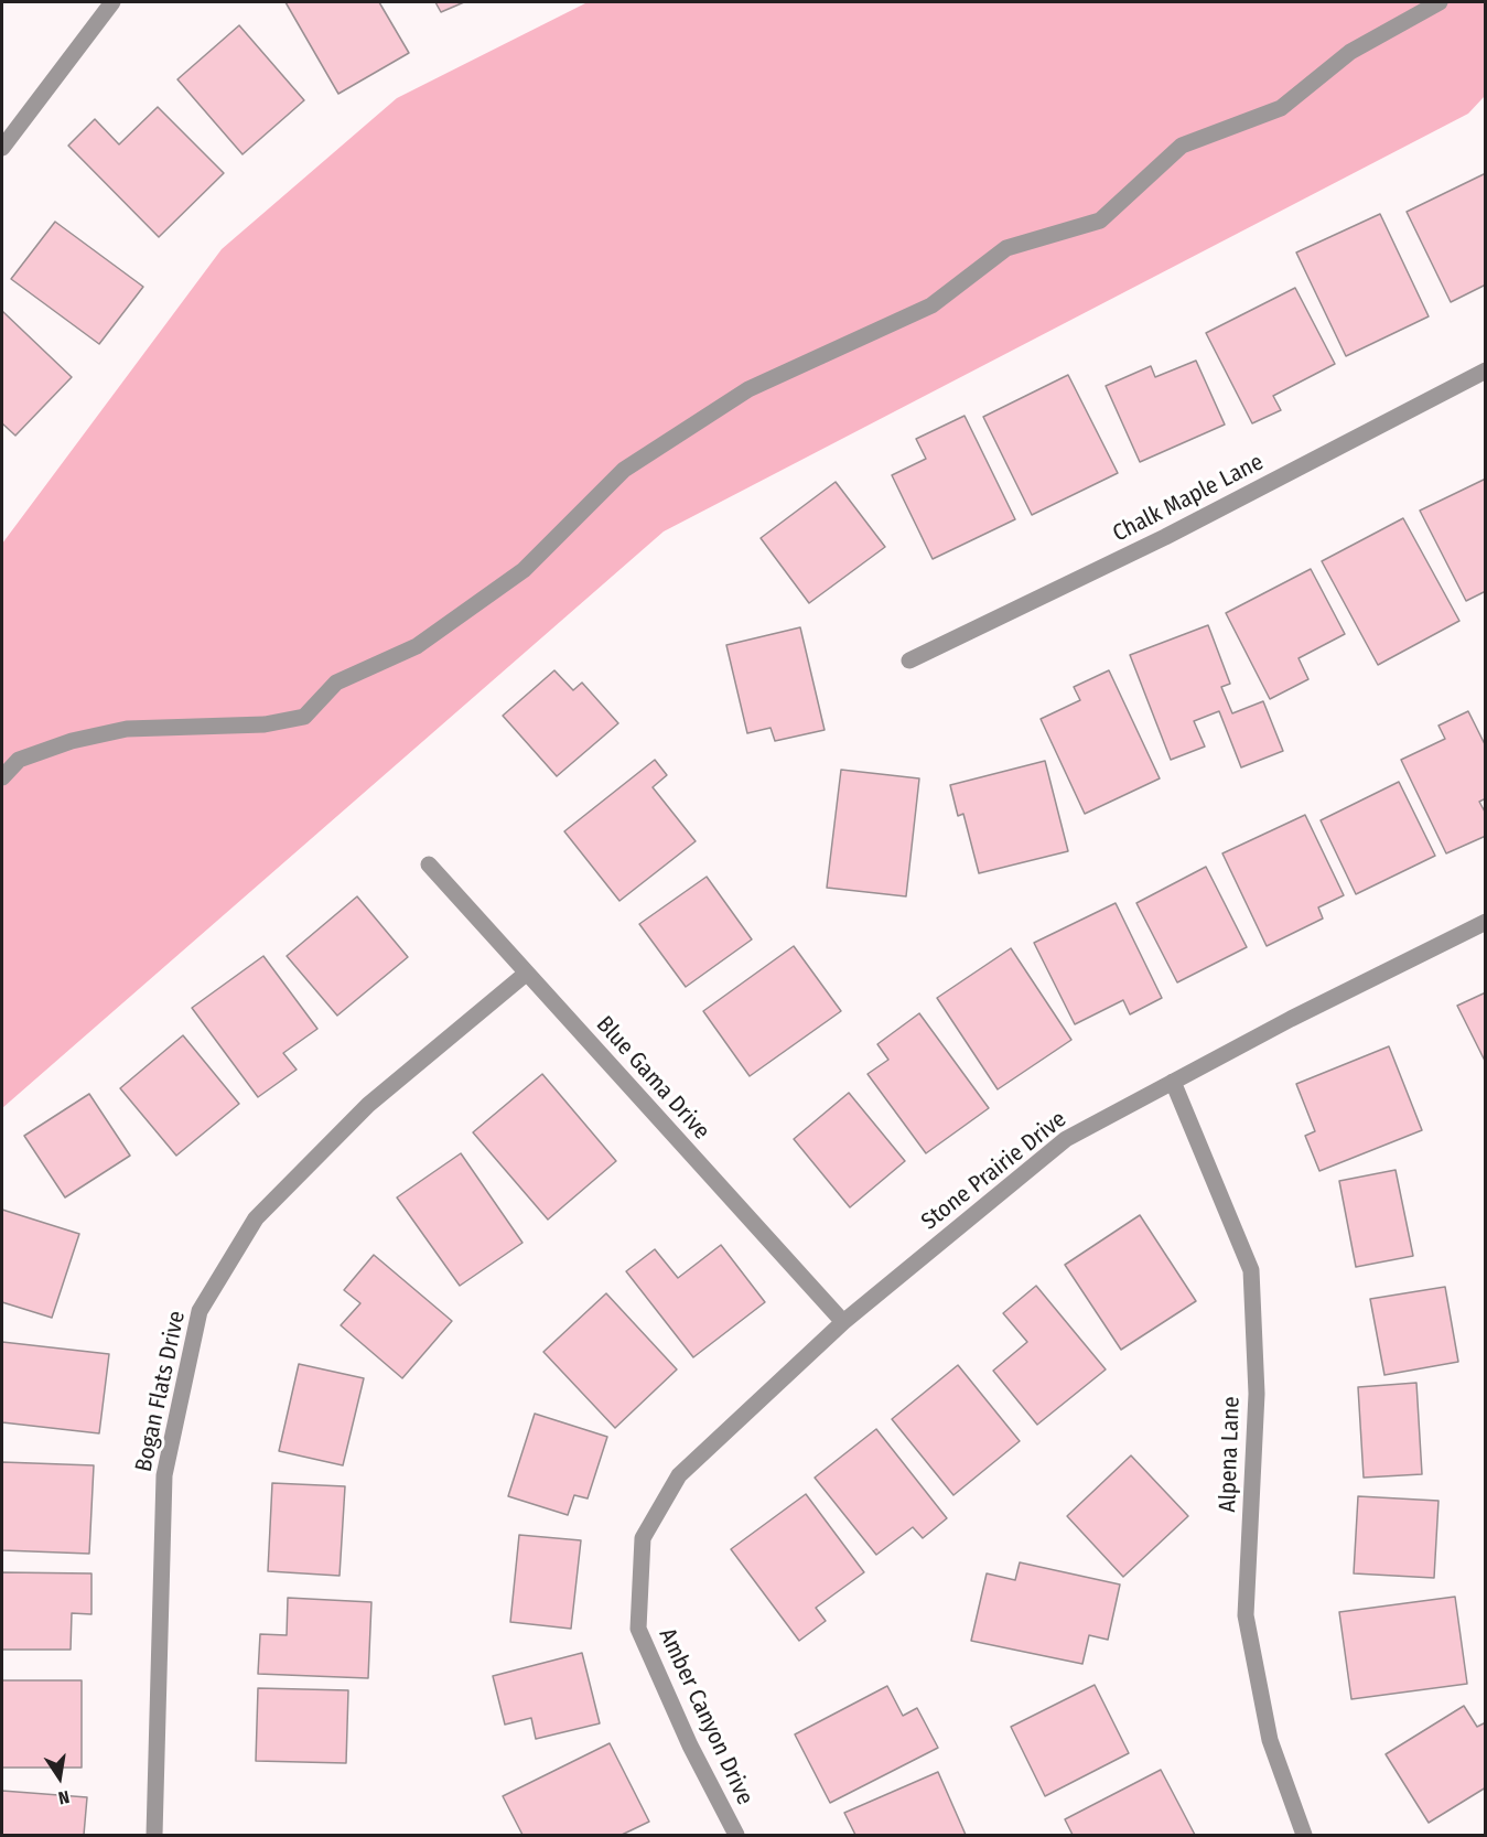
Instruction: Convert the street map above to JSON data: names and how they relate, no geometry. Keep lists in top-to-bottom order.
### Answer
{
  "streets": {
    "street": [
      "Chalk Maple Lane",
      "Blue Gama Drive",
      "Stone Prairie Drive",
      "Bogan Flats Drive",
      "Alpena Lane",
      "Amber Canyon Drive"
    ]
  },
  "crossings": [
    ["Blue Gama Drive", "Stone Prairie Drive"],
    ["Blue Gama Drive", "Bogan Flats Drive"],
    ["Stone Prairie Drive", "Alpena Lane"],
    ["Stone Prairie Drive", "Amber Canyon Drive"]
  ],
  "north": "bottom"
}
